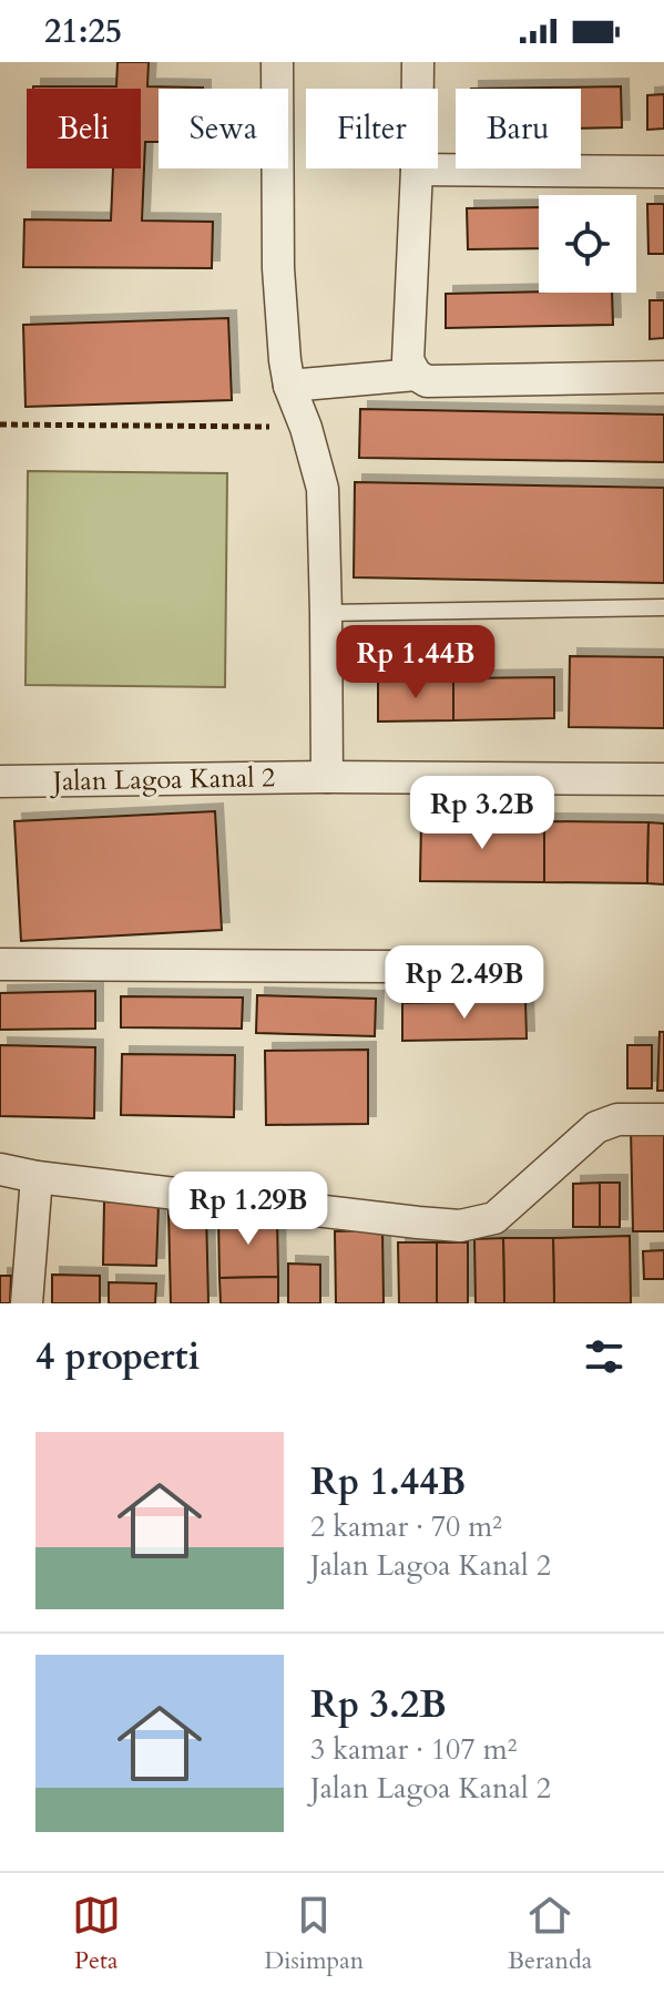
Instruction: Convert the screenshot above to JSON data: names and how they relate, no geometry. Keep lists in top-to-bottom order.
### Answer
{
  "streets": {
    "street": ["Jalan Lagoa Kanal 2"]
  },
  "page": {
    "status": "21:25",
    "chip": [
      "Beli",
      "Sewa",
      "Filter",
      "Baru"
    ],
    "price": [
      "Rp 1.44B",
      "Rp 3.2B",
      "Rp 2.49B",
      "Rp 1.29B"
    ],
    "heading": "4 properti",
    "list": [
      {
        "name": "Rp 1.44B",
        "note": "2 kamar · 70 m² · Jalan Lagoa Kanal 2"
      },
      {
        "name": "Rp 3.2B",
        "note": "3 kamar · 107 m² · Jalan Lagoa Kanal 2"
      }
    ],
    "tabs": ["Peta", "Disimpan", "Beranda"]
  }
}
